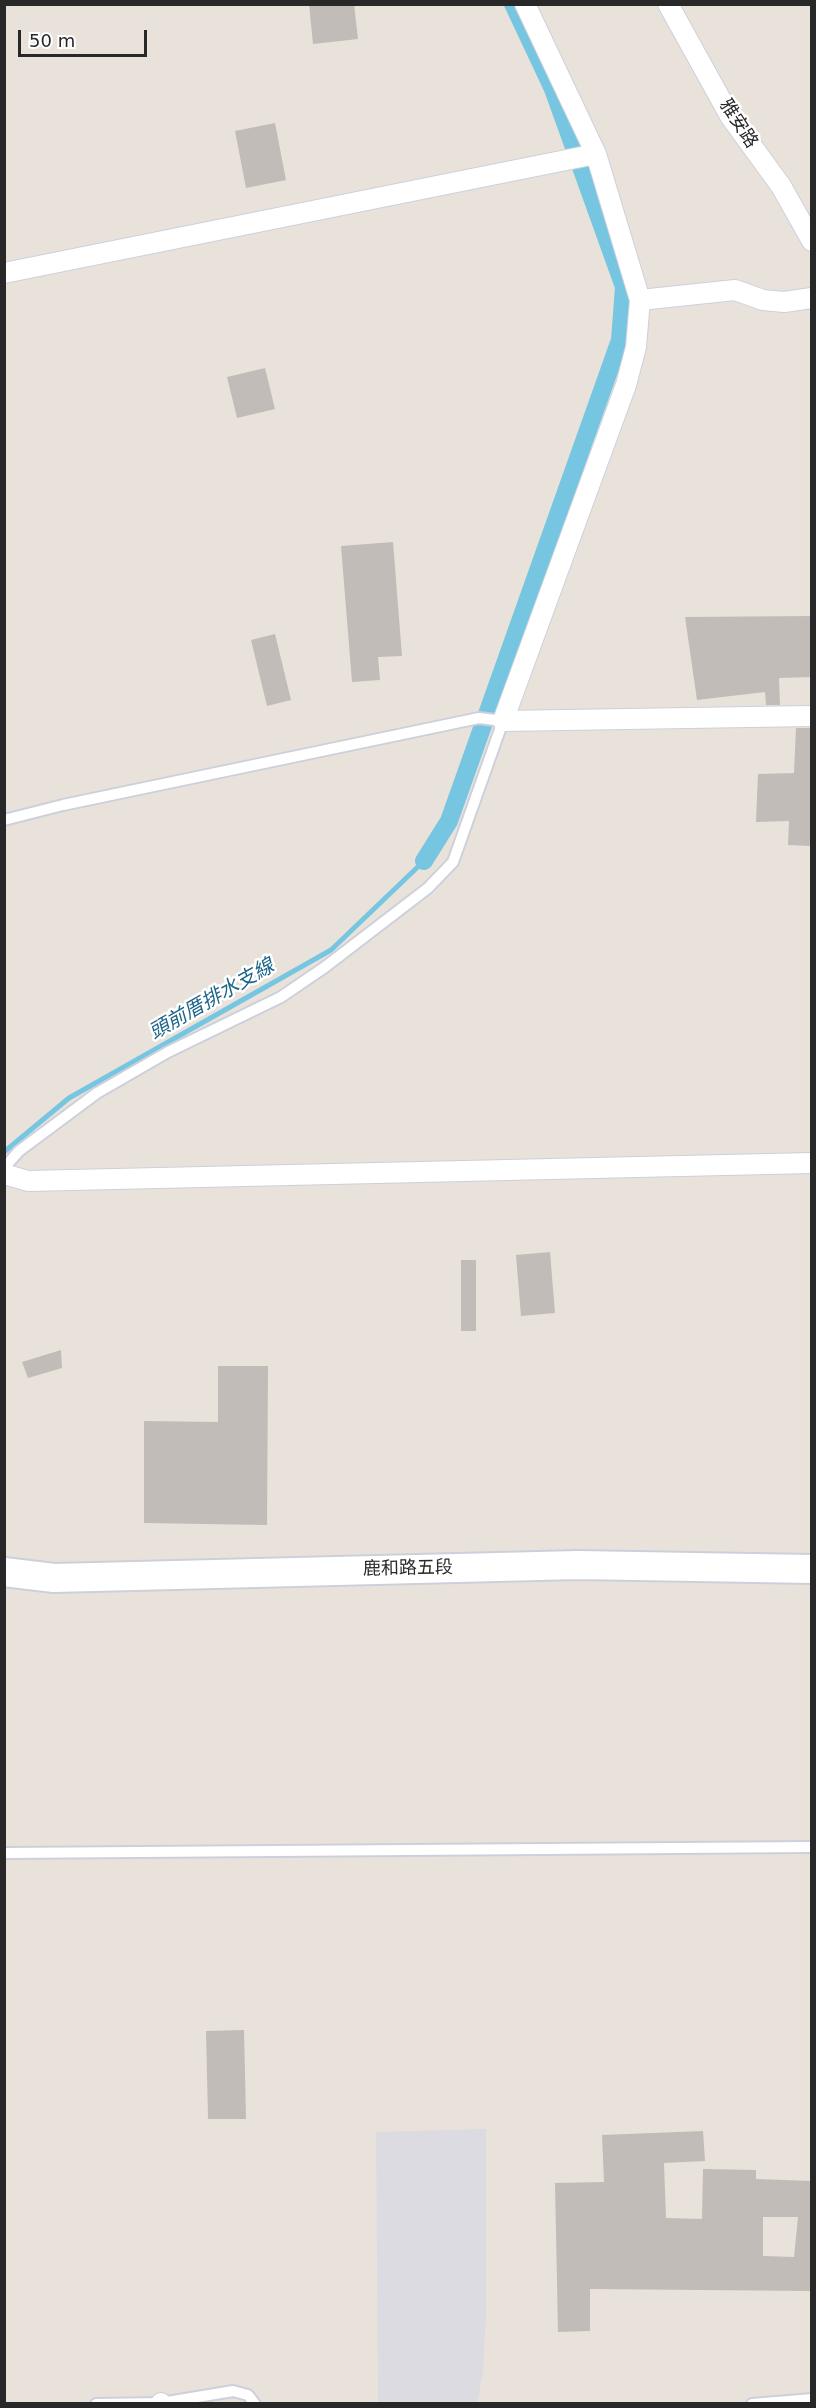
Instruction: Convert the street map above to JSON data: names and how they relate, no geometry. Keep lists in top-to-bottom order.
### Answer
{
  "streets": {
    "main road": ["鹿和路五段"],
    "street": ["雅安路"]
  },
  "water": ["頭前厝排水支線"],
  "scale_bar": "50 m"
}
